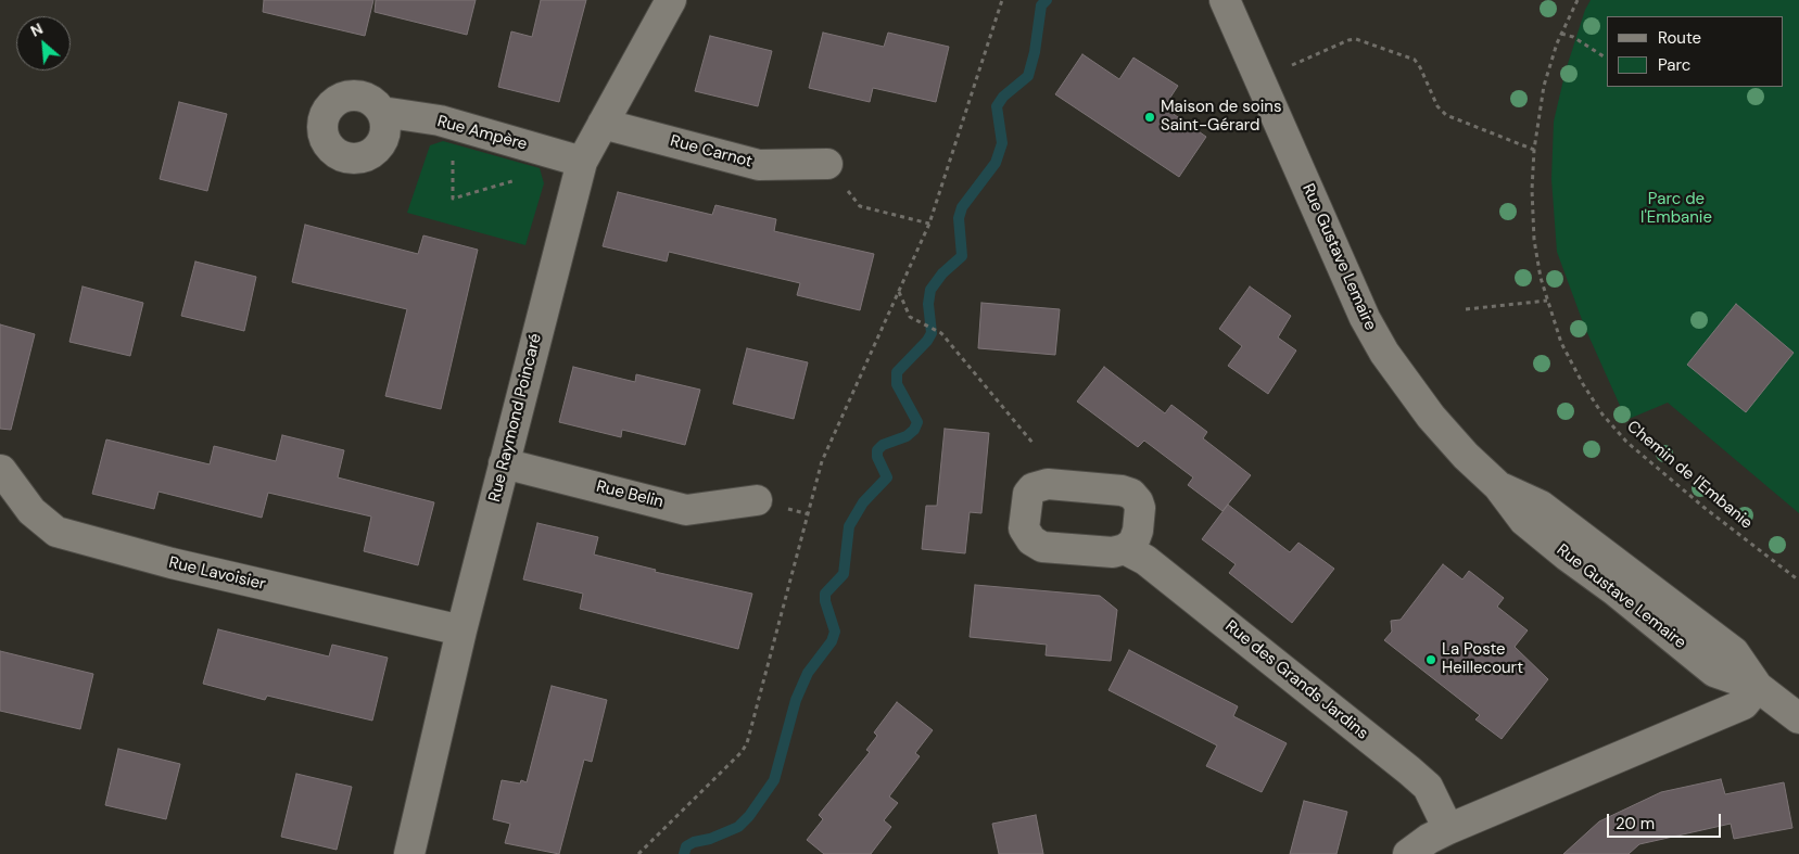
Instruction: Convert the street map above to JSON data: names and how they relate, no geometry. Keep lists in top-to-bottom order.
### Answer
{
  "streets": {
    "street": [
      "Rue Ampère",
      "Rue Carnot",
      "Rue Gustave Lemaire",
      "Rue Raymond Poincaré",
      "Rue Belin",
      "Rue Lavoisier",
      "Rue des Grands Jardins"
    ],
    "path": ["Chemin de l'Embanie"]
  },
  "crossings": [
    ["Rue Ampère", "Rue Raymond Poincaré"],
    ["Rue Carnot", "Rue Raymond Poincaré"],
    ["Rue Raymond Poincaré", "Rue Belin"],
    ["Rue Raymond Poincaré", "Rue Lavoisier"]
  ],
  "parks": ["Parc de l'Embanie"],
  "places": ["Maison de soins Saint-Gérard", "La Poste Heillecourt"],
  "legend": ["Route", "Parc"],
  "scale_bar": "20 m",
  "north": "top left"
}
